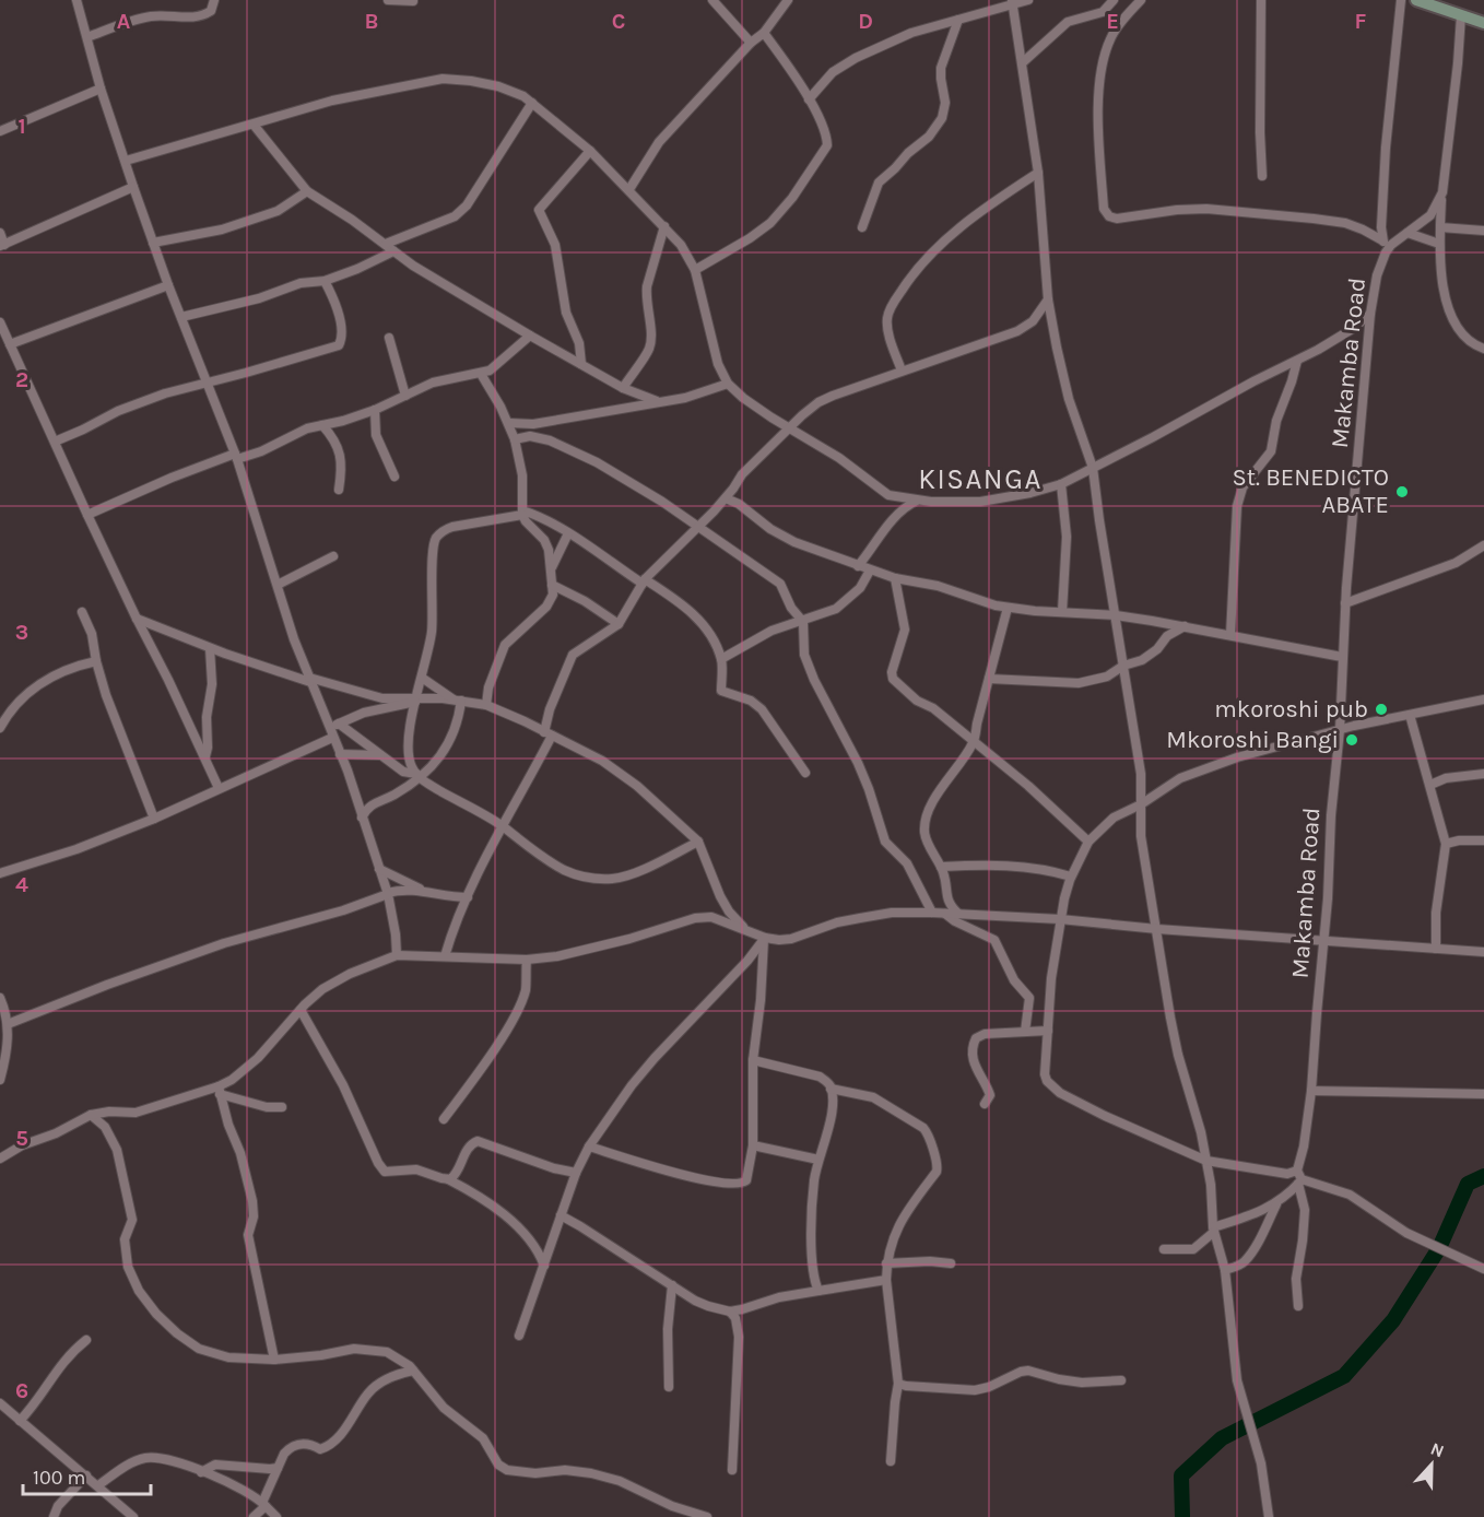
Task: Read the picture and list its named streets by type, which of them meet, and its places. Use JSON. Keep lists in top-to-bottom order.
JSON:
{
  "streets": {
    "street": ["Makamba Road"]
  },
  "districts": ["KISANGA"],
  "places": ["St. BENEDICTO ABATE", "mkoroshi pub", "Mkoroshi Bangi"],
  "scale_bar": "100 m",
  "north": "top",
  "grid": {
    "columns": [
      "A",
      "B",
      "C",
      "D",
      "E",
      "F"
    ],
    "rows": [
      "1",
      "2",
      "3",
      "4",
      "5",
      "6"
    ]
  }
}
